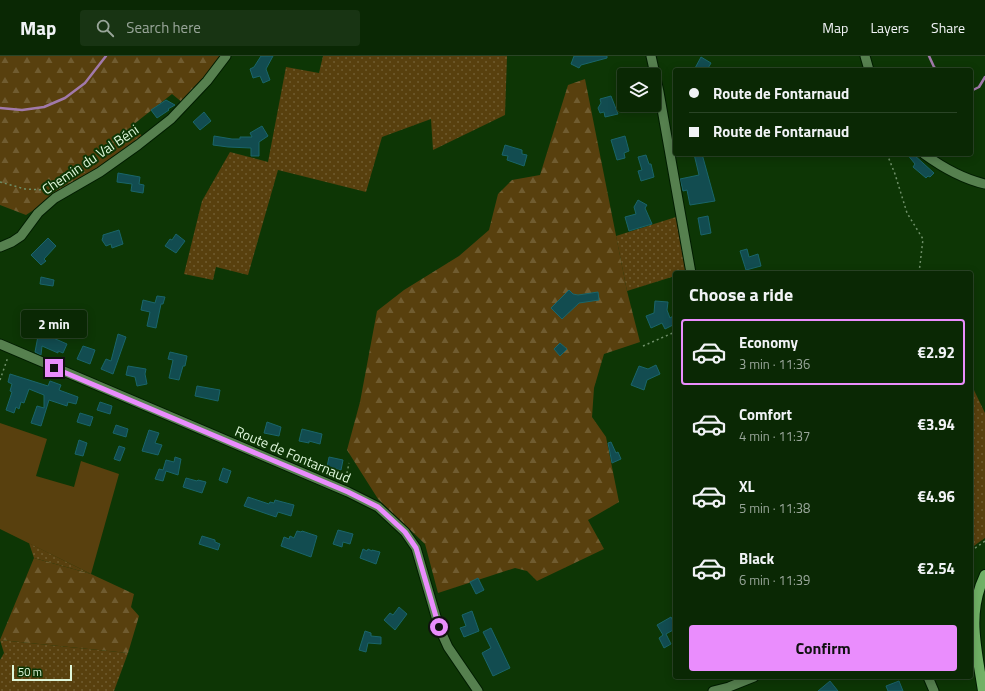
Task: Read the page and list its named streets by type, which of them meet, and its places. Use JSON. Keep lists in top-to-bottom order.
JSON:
{
  "streets": {
    "street": ["Chemin du Val Béni", "Route de Fontarnaud"]
  },
  "scale_bar": "50 m",
  "page": {
    "header": "Map",
    "search": "Search here",
    "nav": ["Map", "Layers", "Share"],
    "banner": ["Route de Fontarnaud", "Route de Fontarnaud"],
    "heading": "Choose a ride",
    "bubble": "2 min",
    "list": [
      {
        "name": "Economy",
        "note": "3 min · 11:36",
        "value": "€2.92"
      },
      {
        "name": "Comfort",
        "note": "4 min · 11:37",
        "value": "€3.94"
      },
      {
        "name": "XL",
        "note": "5 min · 11:38",
        "value": "€4.96"
      },
      {
        "name": "Black",
        "note": "6 min · 11:39",
        "value": "€2.54"
      }
    ],
    "buttons": "Confirm",
    "scale": "50 m"
  }
}
